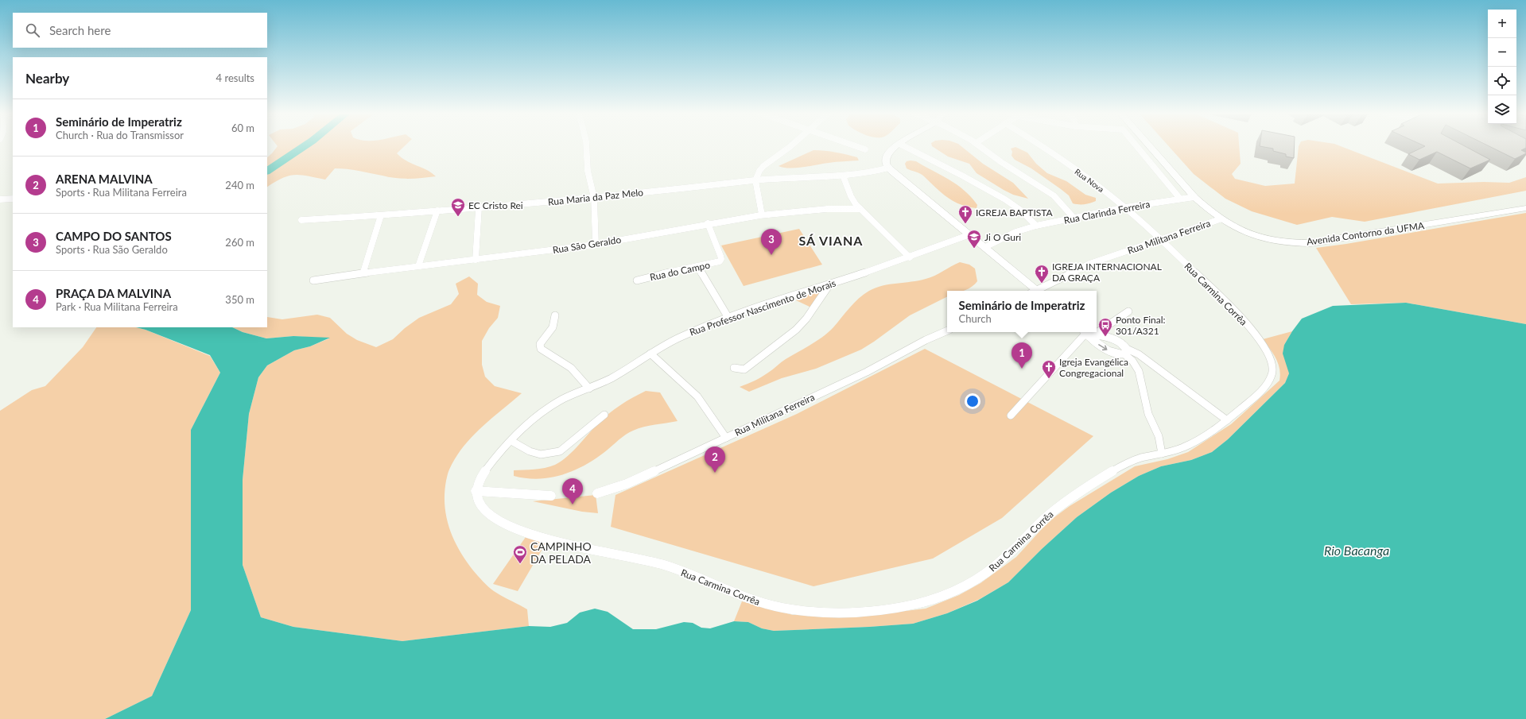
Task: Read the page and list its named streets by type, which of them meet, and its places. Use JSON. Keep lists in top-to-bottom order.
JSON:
{
  "streets": {
    "main road": ["Avenida Contorno da UFMA"],
    "street": [
      "Rua Nova",
      "Rua Maria da Paz Melo",
      "Rua Clarinda Ferreira",
      "Rua Militana Ferreira",
      "Rua São Geraldo",
      "Rua do Campo",
      "Rua Carmina Corrêa",
      "Rua Professor Nascimento de Morais"
    ]
  },
  "crossings": [
    ["Rua Nova", "Rua Clarinda Ferreira"],
    ["Rua Nova", "Rua Carmina Corrêa"],
    ["Rua Clarinda Ferreira", "Avenida Contorno da UFMA"],
    ["Rua Clarinda Ferreira", "Rua Carmina Corrêa"],
    ["Avenida Contorno da UFMA", "Rua Militana Ferreira"],
    ["Rua Militana Ferreira", "Rua Carmina Corrêa"],
    ["Rua São Geraldo", "Rua do Campo"]
  ],
  "districts": ["SÁ VIANA"],
  "water": ["Rio Bacanga"],
  "places": {
    "school or university": ["EC Cristo Rei", "Ji O Guri"],
    "church": ["IGREJA BAPTISTA", "IGREJA INTERNACIONAL DA GRAÇA", "Igreja Evangélica Congregacional"],
    "bus stop": ["Ponto Final: 301/A321"],
    "sports": ["CAMPINHO DA PELADA"]
  },
  "page": {
    "map_buttons": ["+", "−"],
    "search": "Search here",
    "heading": ["Nearby", "4 results"],
    "list": [
      {
        "mark": "1",
        "name": "Seminário de Imperatriz",
        "note": "Church · Rua do Transmissor",
        "value": "60 m"
      },
      {
        "mark": "2",
        "name": "ARENA MALVINA",
        "note": "Sports · Rua Militana Ferreira",
        "value": "240 m"
      },
      {
        "mark": "3",
        "name": "CAMPO DO SANTOS",
        "note": "Sports · Rua São Geraldo",
        "value": "260 m"
      },
      {
        "mark": "4",
        "name": "PRAÇA DA MALVINA",
        "note": "Park · Rua Militana Ferreira",
        "value": "350 m"
      }
    ],
    "pins": [
      "3",
      "1",
      "2",
      "4"
    ],
    "popup": ["Seminário de Imperatriz", "Church"]
  }
}
